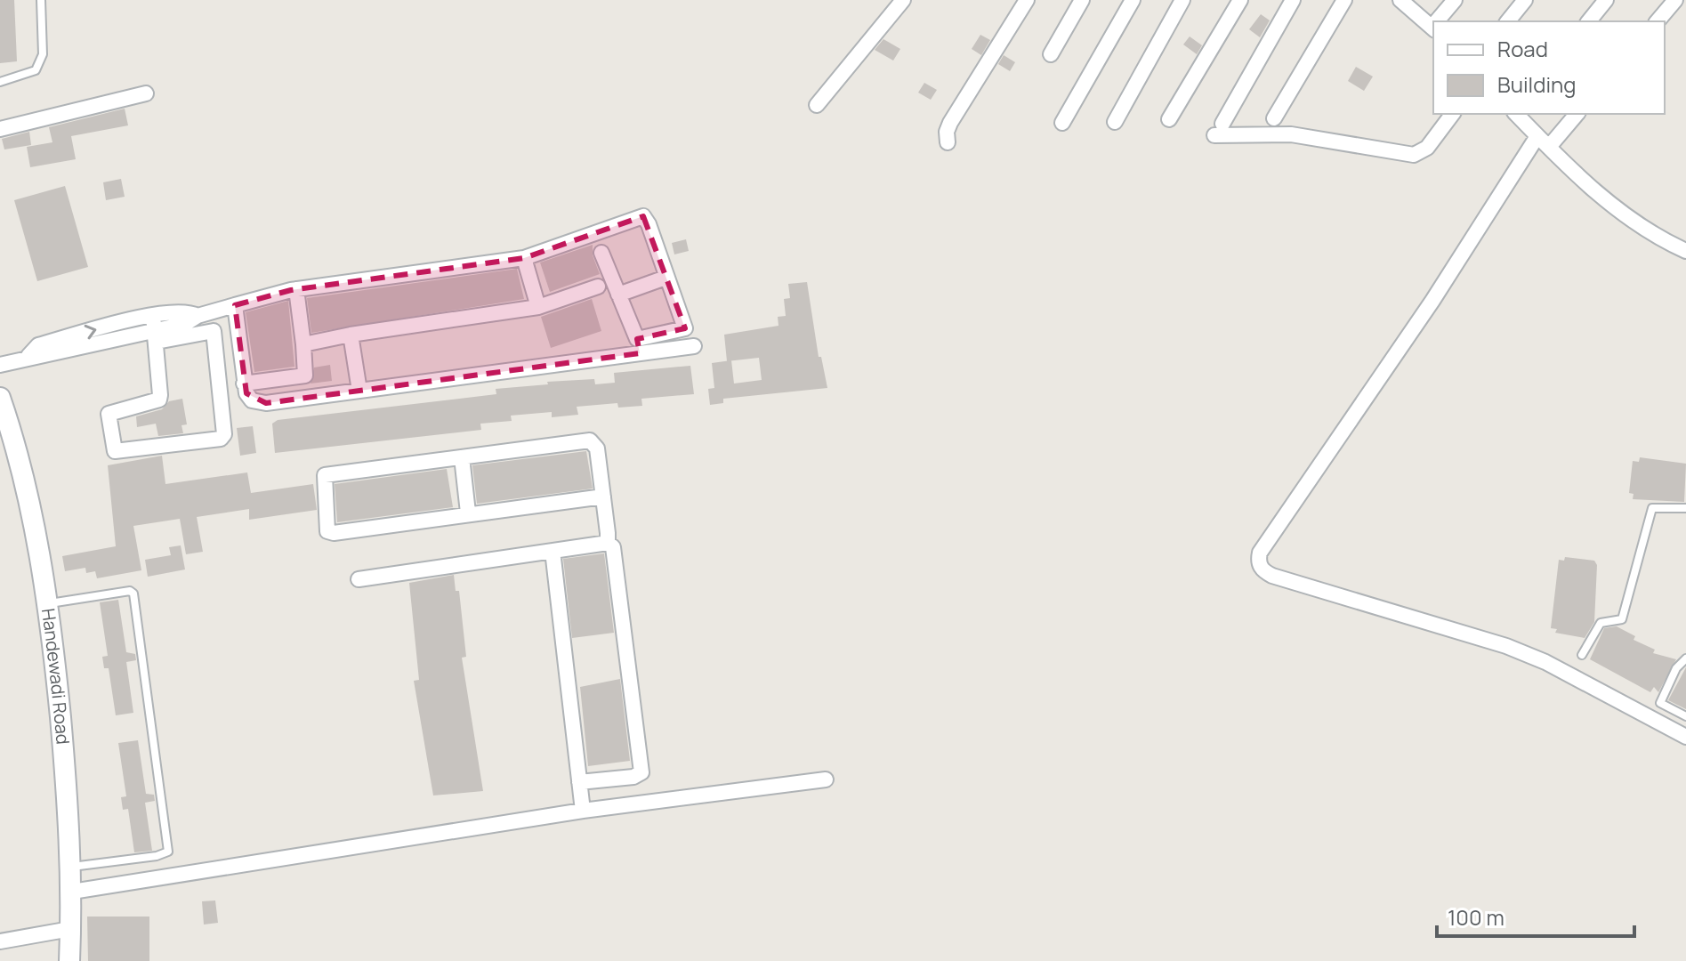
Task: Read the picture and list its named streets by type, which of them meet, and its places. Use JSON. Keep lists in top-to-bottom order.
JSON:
{
  "streets": {
    "main road": ["Handewadi Road"]
  },
  "legend": ["Road", "Building"],
  "scale_bar": "100 m"
}
